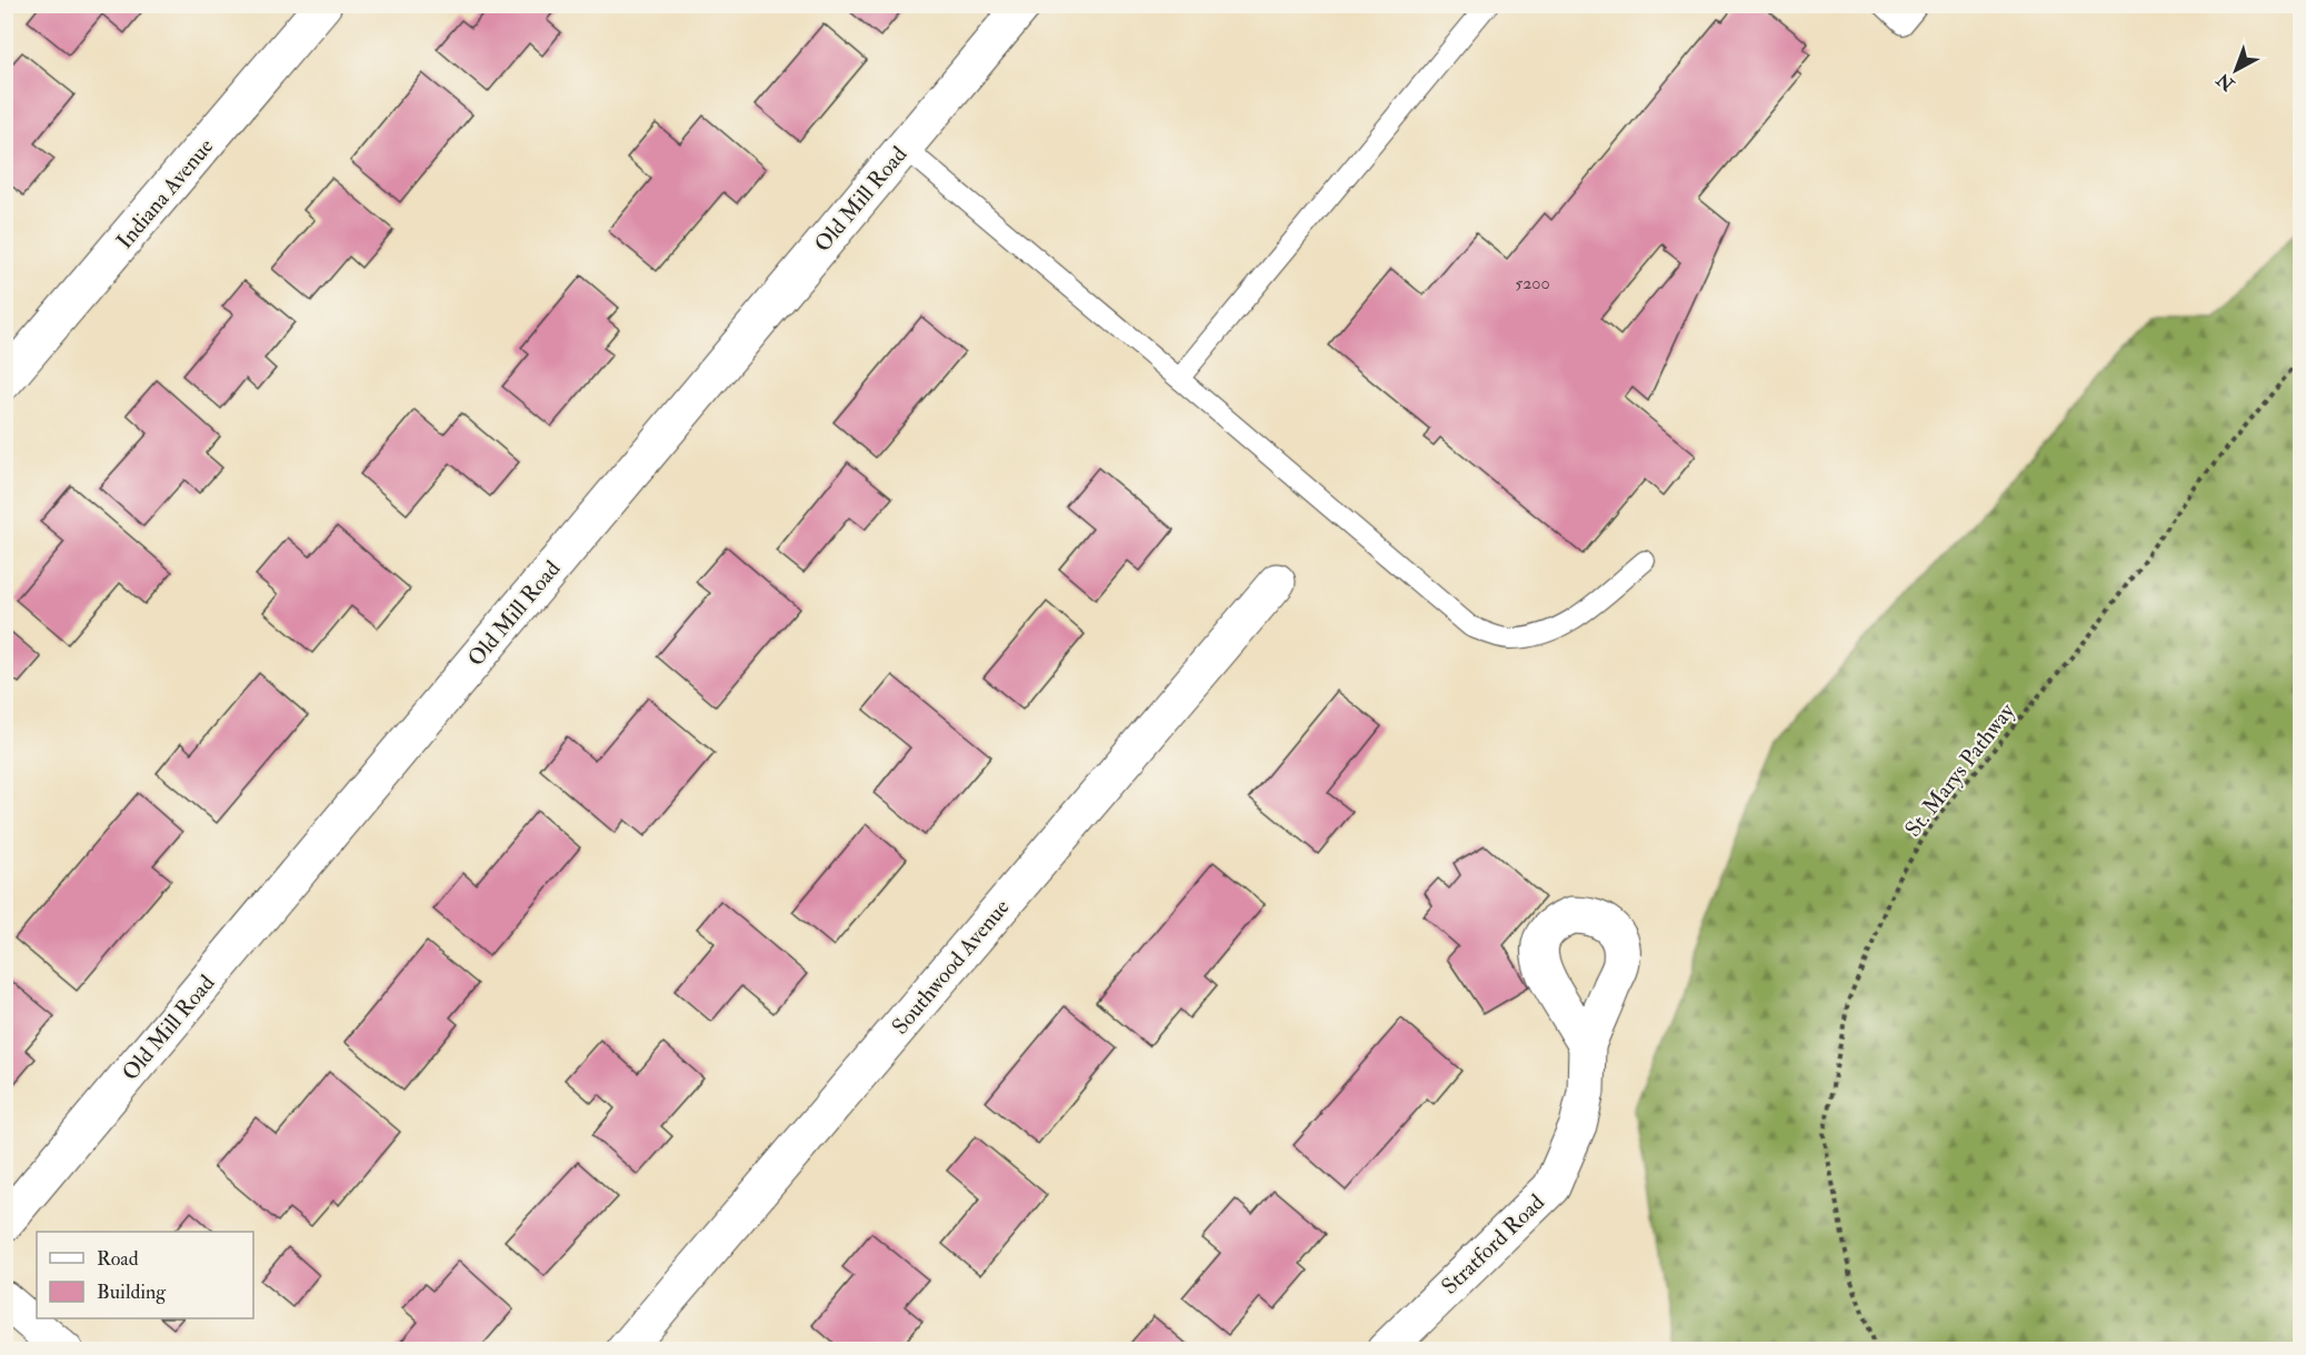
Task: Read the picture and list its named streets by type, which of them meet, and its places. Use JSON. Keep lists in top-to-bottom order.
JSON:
{
  "streets": {
    "street": [
      "Indiana Avenue",
      "Old Mill Road",
      "Southwood Avenue",
      "Stratford Road"
    ],
    "path": ["St. Marys Pathway"]
  },
  "house_numbers": ["5200"],
  "legend": ["Road", "Building"],
  "north": "bottom left"
}
